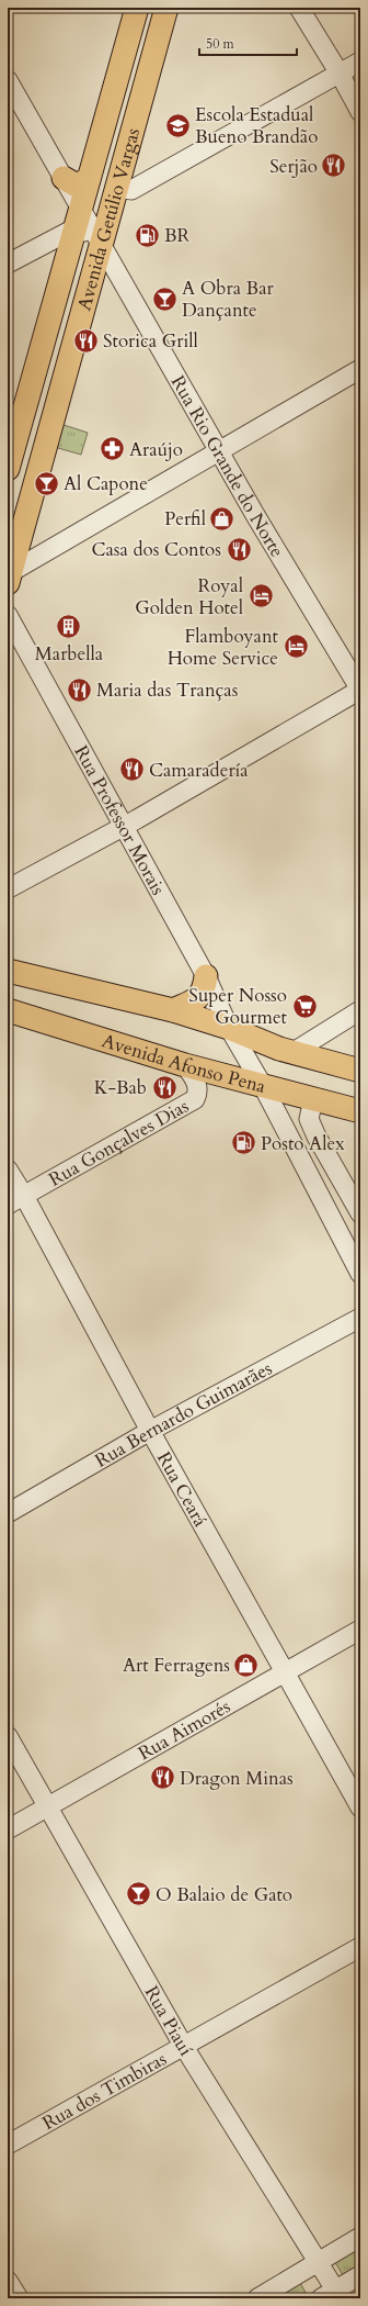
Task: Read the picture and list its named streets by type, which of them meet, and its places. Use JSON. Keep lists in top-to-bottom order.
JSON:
{
  "streets": {
    "main road": ["Avenida Getúlio Vargas", "Avenida Afonso Pena"],
    "street": [
      "Rua Rio Grande do Norte",
      "Rua Professor Morais",
      "Rua Gonçalves Dias",
      "Rua Bernardo Guimarães",
      "Rua Ceará",
      "Rua Aimorés",
      "Rua Piauí",
      "Rua dos Timbiras"
    ]
  },
  "crossings": [
    ["Avenida Getúlio Vargas", "Rua Rio Grande do Norte"],
    ["Rua Professor Morais", "Avenida Afonso Pena"],
    ["Avenida Afonso Pena", "Rua Gonçalves Dias"],
    ["Rua Gonçalves Dias", "Rua Ceará"],
    ["Rua Bernardo Guimarães", "Rua Ceará"],
    ["Rua Ceará", "Rua Aimorés"],
    ["Rua Aimorés", "Rua Piauí"],
    ["Rua Piauí", "Rua dos Timbiras"]
  ],
  "places": {
    "school or university": ["Escola Estadual Bueno Brandão"],
    "restaurant": [
      "Serjão",
      "Storica Grill",
      "Casa dos Contos",
      "Maria das Tranças",
      "Camaradería",
      "K-Bab",
      "Dragon Minas"
    ],
    "fuel station": ["BR", "Posto Alex"],
    "bar": ["A Obra Bar Dançante", "Al Capone", "O Balaio de Gato"],
    "pharmacy": ["Araújo"],
    "shop": ["Perfil", "Art Ferragens"],
    "hotel": ["Royal Golden Hotel", "Flamboyant Home Service"],
    "building": ["Marbella"],
    "supermarket": ["Super Nosso Gourmet"]
  },
  "scale_bar": "50 m"
}
